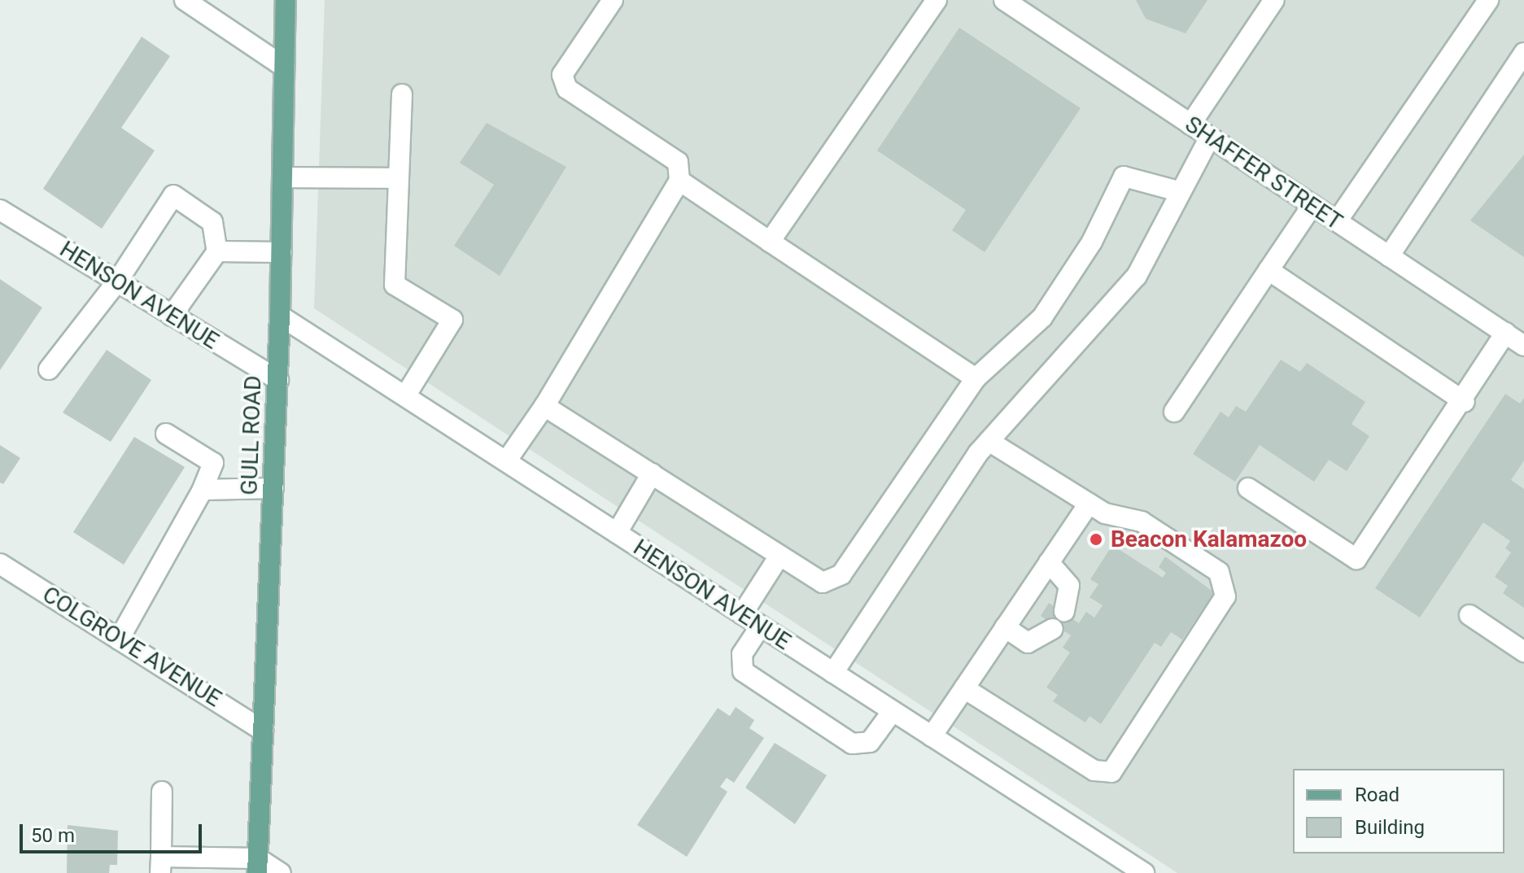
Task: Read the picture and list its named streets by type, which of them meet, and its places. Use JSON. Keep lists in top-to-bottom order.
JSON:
{
  "streets": {
    "main road": ["GULL ROAD"],
    "street": ["SHAFFER STREET", "HENSON AVENUE", "COLGROVE AVENUE"]
  },
  "crossings": [
    ["HENSON AVENUE", "GULL ROAD"],
    ["GULL ROAD", "COLGROVE AVENUE"]
  ],
  "places": ["Beacon Kalamazoo"],
  "legend": ["Road", "Building"],
  "scale_bar": "50 m"
}
